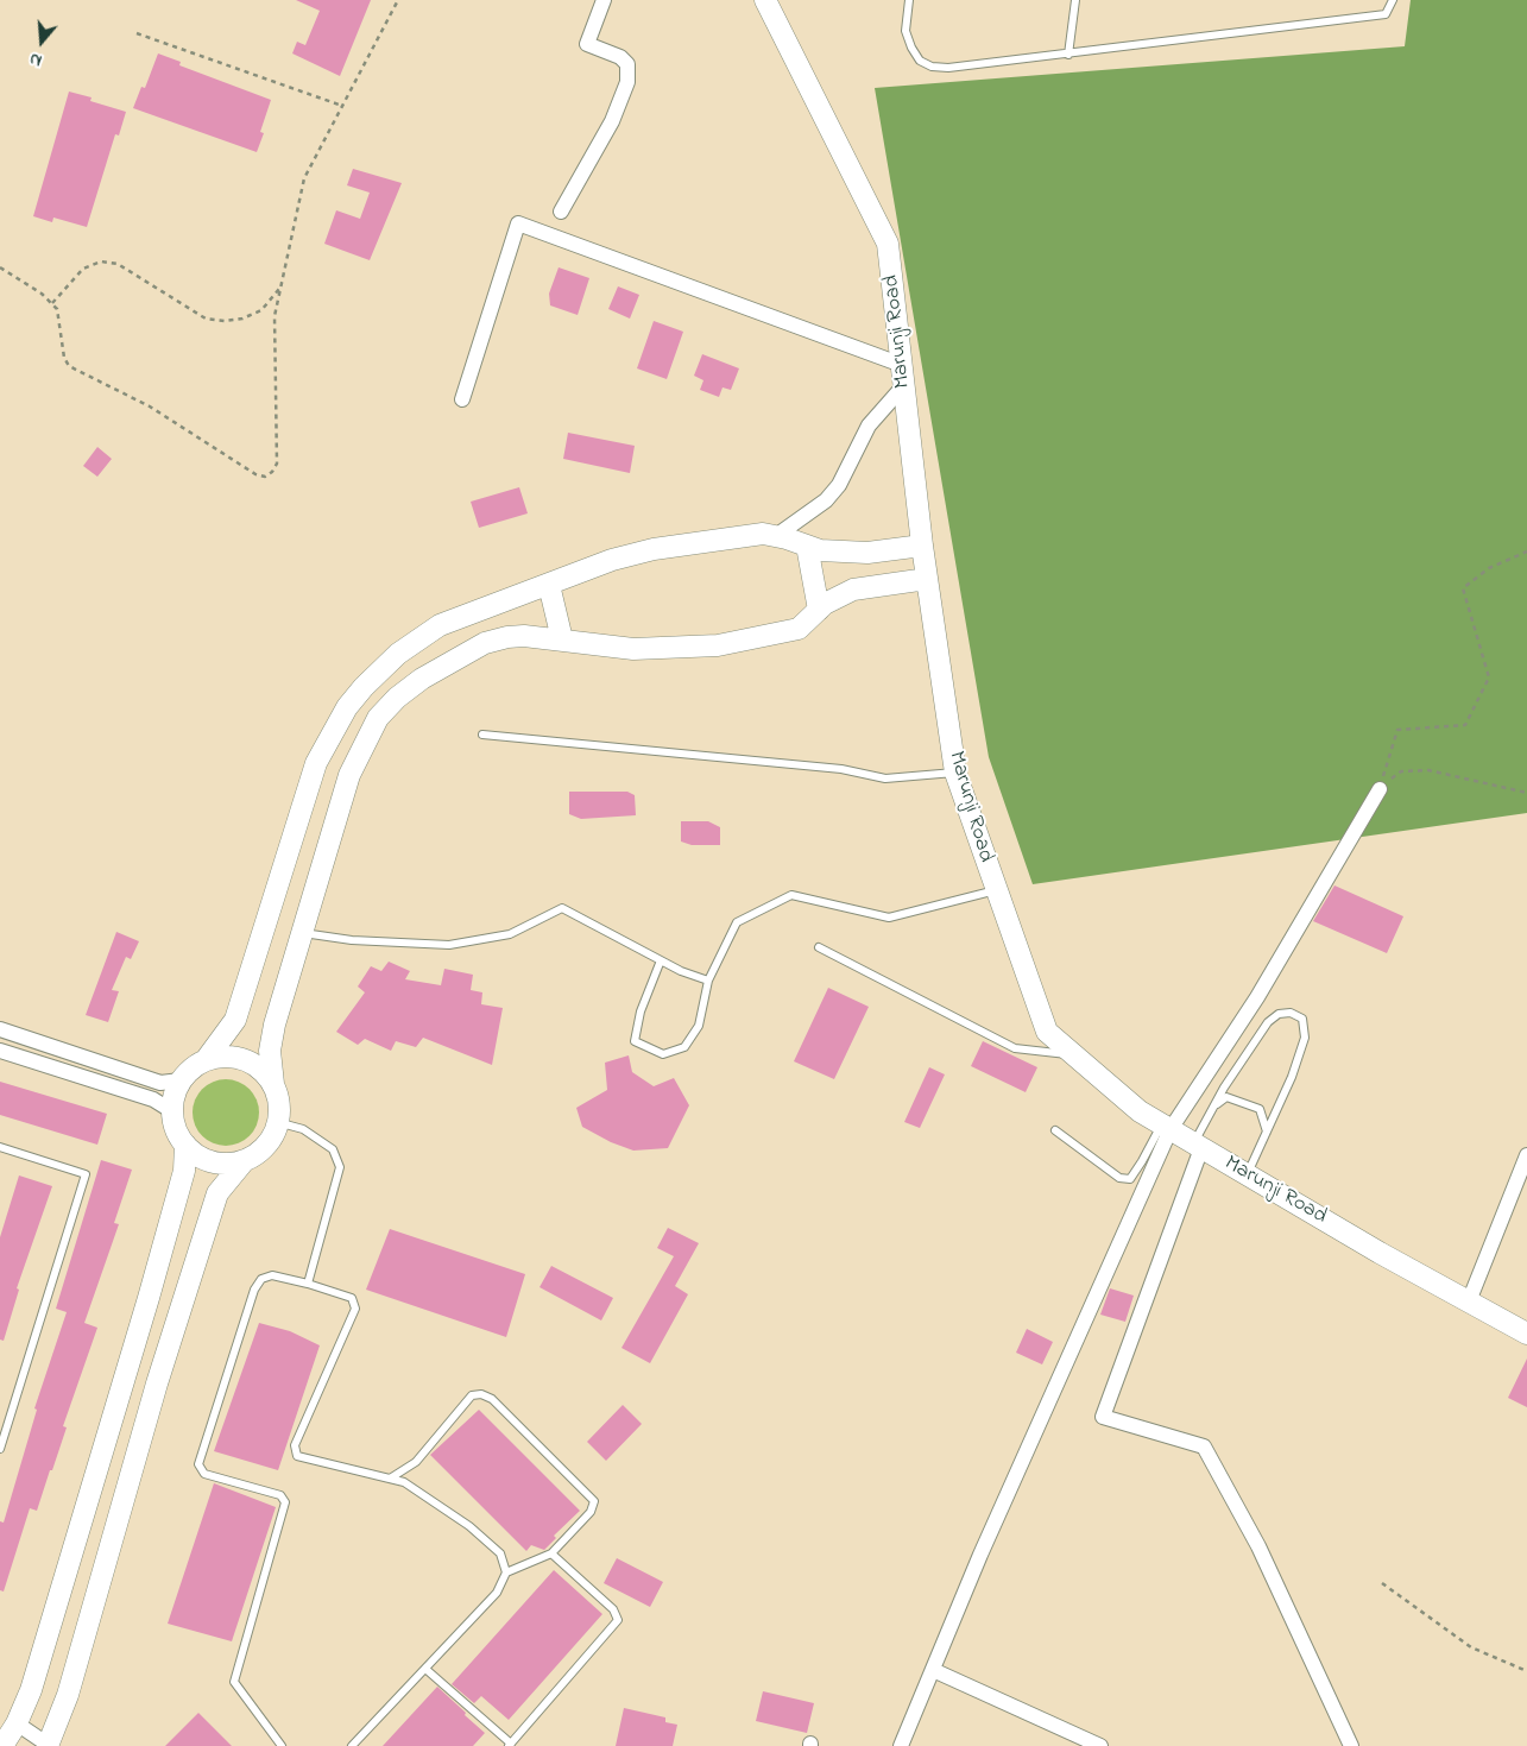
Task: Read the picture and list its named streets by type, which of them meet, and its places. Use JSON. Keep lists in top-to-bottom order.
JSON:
{
  "streets": {
    "street": ["Marunji Road"]
  },
  "north": "bottom"
}
